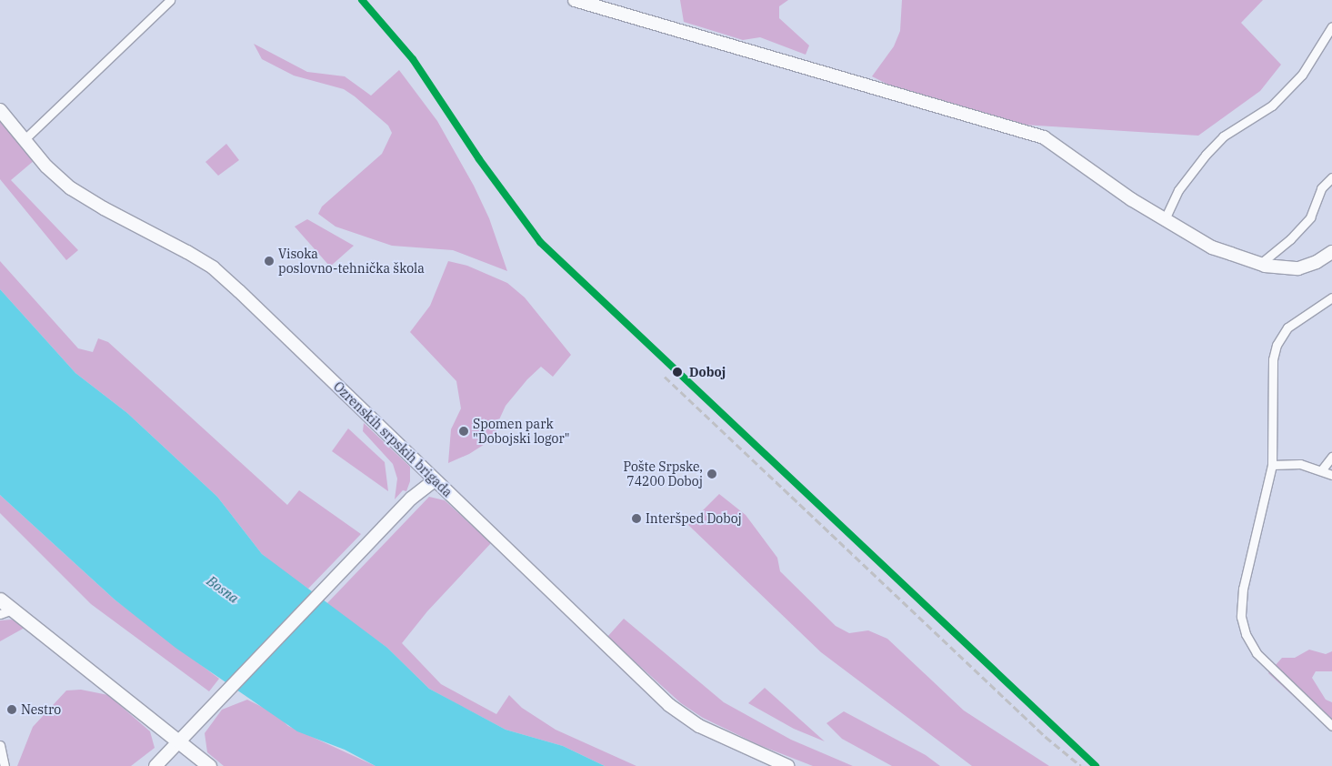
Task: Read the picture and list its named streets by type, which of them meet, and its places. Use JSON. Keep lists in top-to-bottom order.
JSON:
{
  "streets": {
    "street": ["Ozrenskih srpskih brigada"]
  },
  "water": ["Bosna"],
  "places": [
    "Visoka poslovno-tehnička škola",
    "Doboj",
    "Spomen park \"Dobojski logor\"",
    "Pošte Srpske, 74200 Doboj",
    "Interšped Doboj",
    "Nestro"
  ]
}
